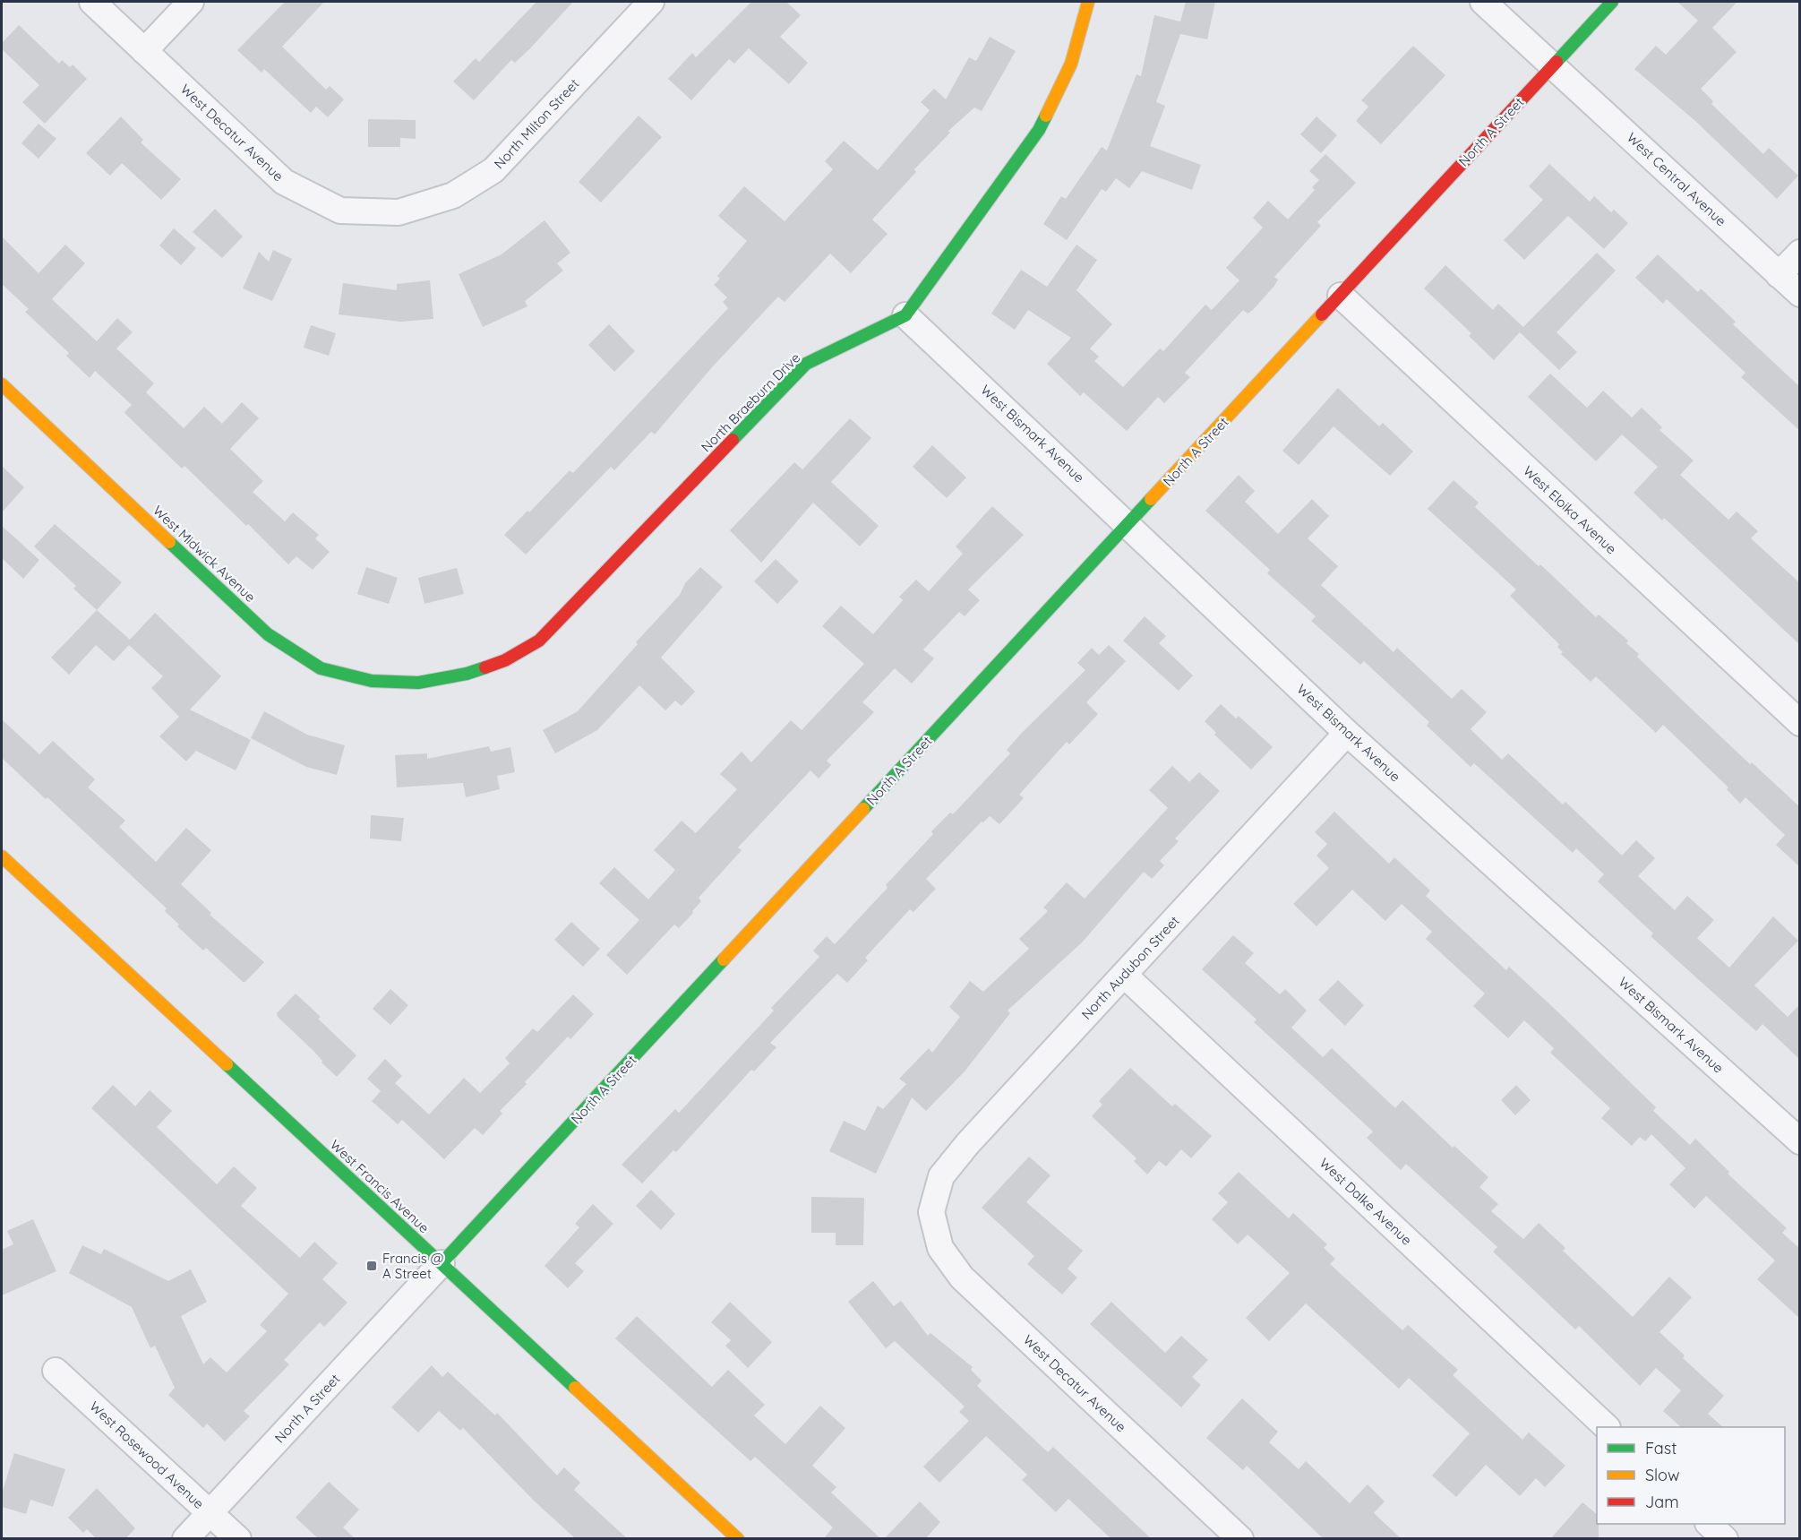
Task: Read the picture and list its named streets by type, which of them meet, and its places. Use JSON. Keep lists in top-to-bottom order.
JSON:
{
  "streets": {
    "street": [
      "North Milton Street",
      "North A Street",
      "West Decatur Avenue",
      "West Central Avenue",
      "North Braeburn Drive",
      "West Bismark Avenue",
      "West Eloika Avenue",
      "West Midwick Avenue",
      "North Audubon Street",
      "West Francis Avenue",
      "West Dalke Avenue",
      "West Rosewood Avenue"
    ]
  },
  "crossings": [
    ["North Milton Street", "West Decatur Avenue"],
    ["North A Street", "West Central Avenue"],
    ["North A Street", "West Bismark Avenue"],
    ["North A Street", "West Eloika Avenue"],
    ["North A Street", "West Francis Avenue"],
    ["North A Street", "West Rosewood Avenue"],
    ["West Decatur Avenue", "North Audubon Street"],
    ["North Braeburn Drive", "West Bismark Avenue"],
    ["North Braeburn Drive", "West Midwick Avenue"],
    ["West Bismark Avenue", "North Audubon Street"],
    ["North Audubon Street", "West Dalke Avenue"]
  ],
  "places": {
    "transit": ["Francis @ A Street"]
  },
  "legend": ["Fast", "Slow", "Jam"]
}
